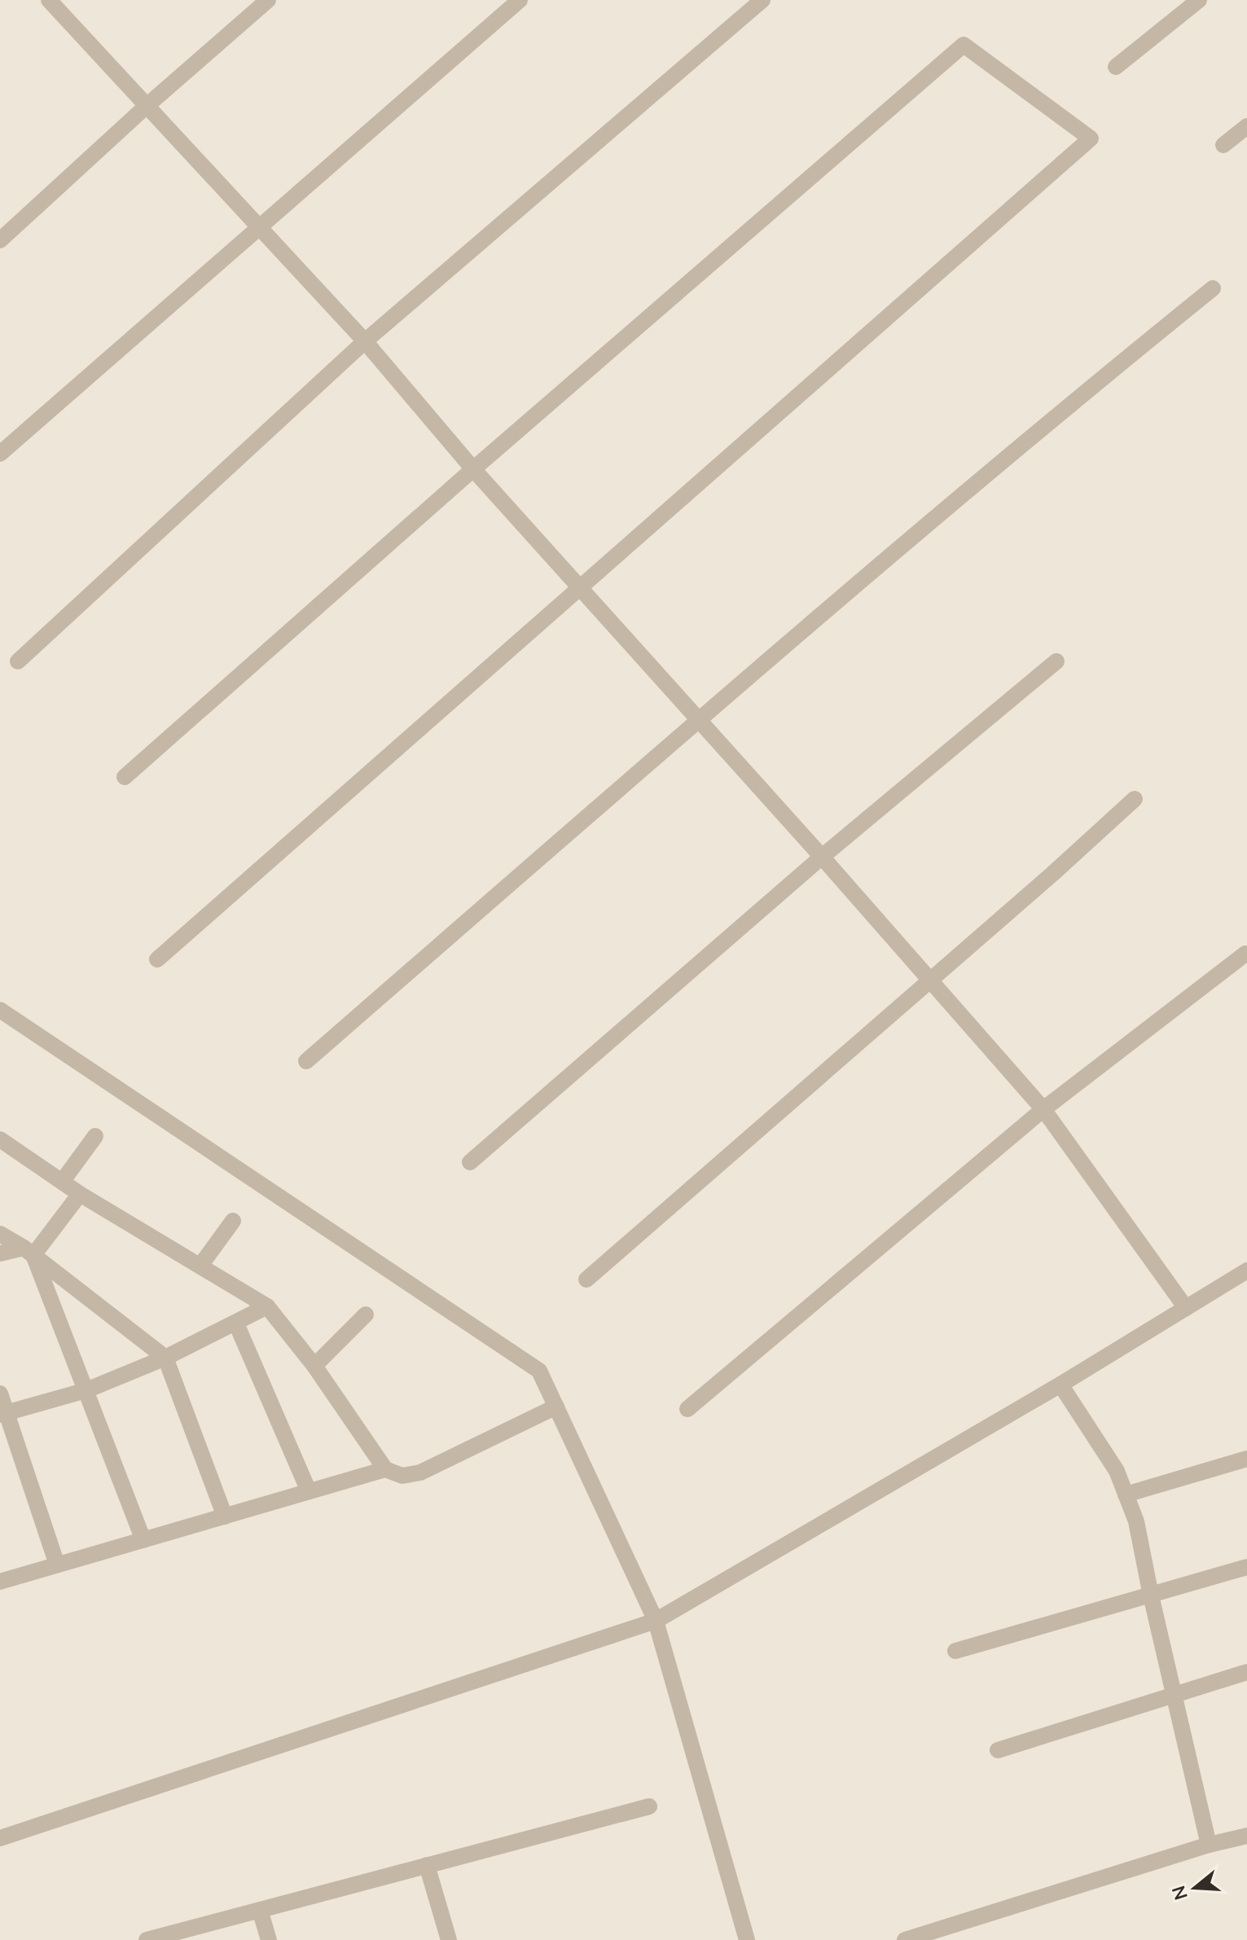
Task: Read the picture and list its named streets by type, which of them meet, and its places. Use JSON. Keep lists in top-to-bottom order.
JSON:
{
  "north": "left"
}
